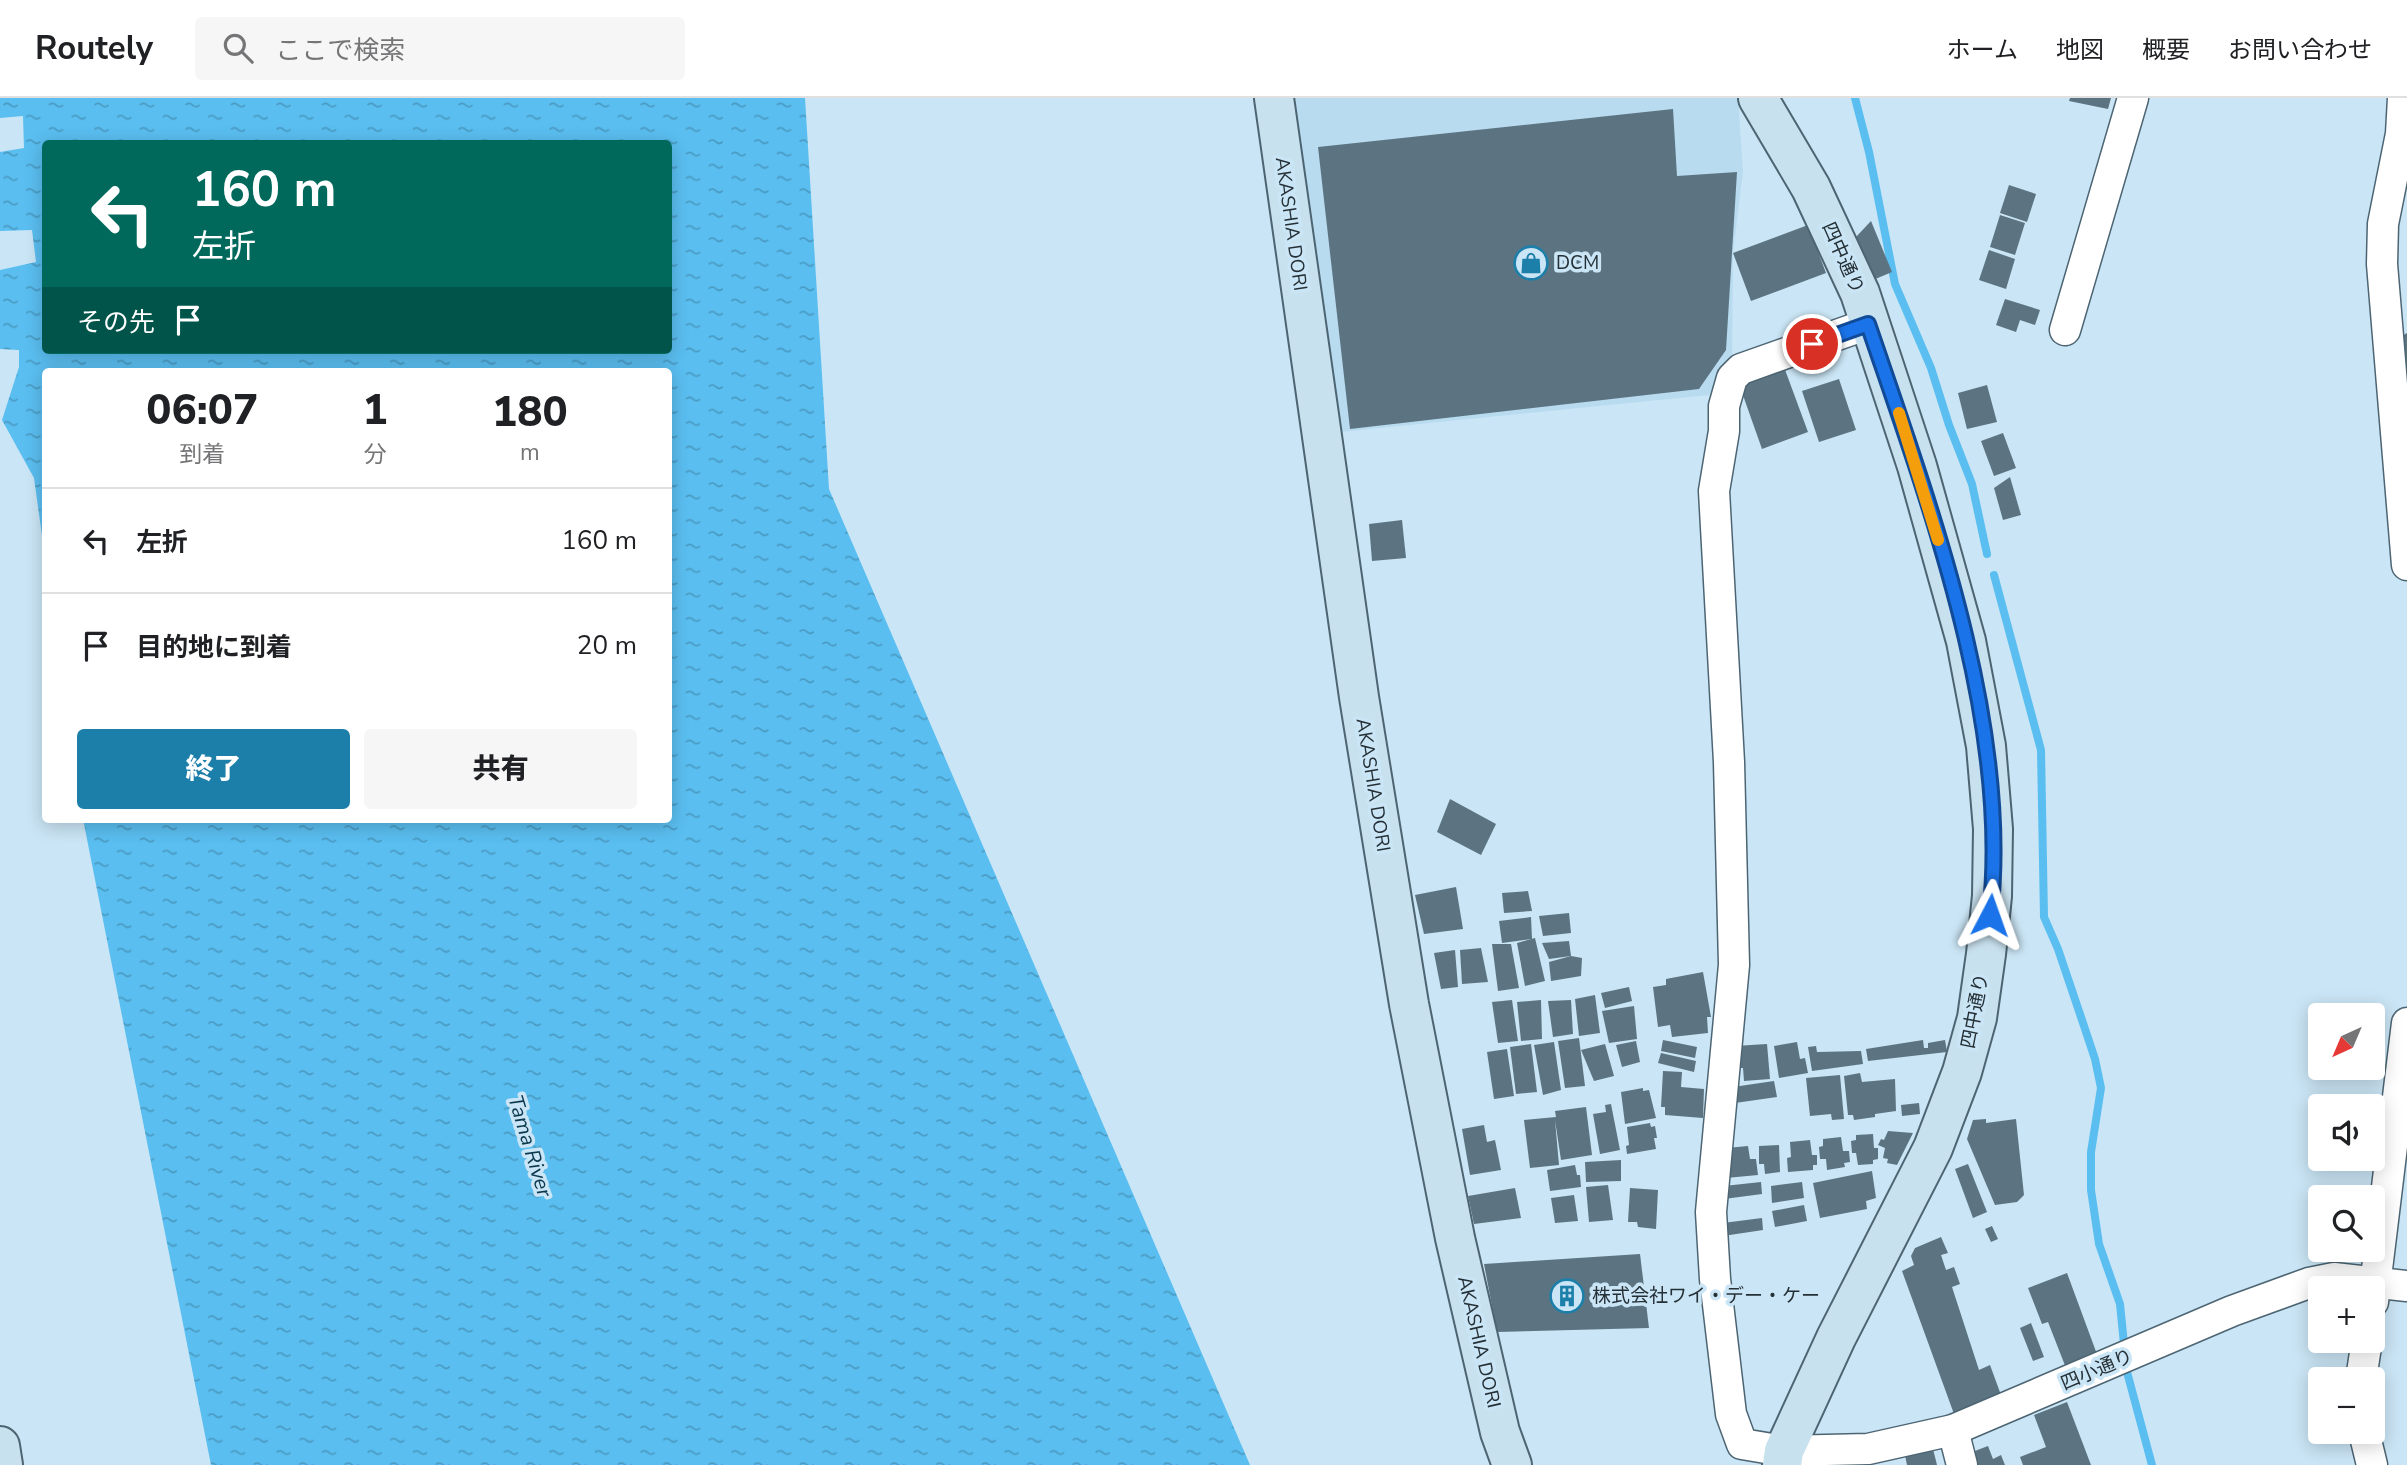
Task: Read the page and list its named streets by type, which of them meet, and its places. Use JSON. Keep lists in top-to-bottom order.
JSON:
{
  "streets": {
    "street": ["AKASHIA DORI", "四中通り", "四小通り"]
  },
  "crossings": [
    ["四中通り", "四小通り"]
  ],
  "water": ["Tama River"],
  "places": {
    "shop": ["DCM"],
    "building": ["株式会社ワイ・デー・ケー"]
  },
  "north": "bottom left",
  "page": {
    "header": "Routely",
    "search": "ここで検索",
    "nav": [
      "ホーム",
      "地図",
      "概要",
      "お問い合わせ"
    ],
    "turn": ["160 m", "左折"],
    "then": "その先",
    "eta": [
      "06:07",
      "到着",
      "1",
      "分",
      "180",
      "m"
    ],
    "list": [
      {
        "name": "左折",
        "value": "160 m"
      },
      {
        "name": "目的地に到着",
        "value": "20 m"
      }
    ],
    "buttons": ["終了", "共有"],
    "map_buttons": ["+", "−"]
  }
}
